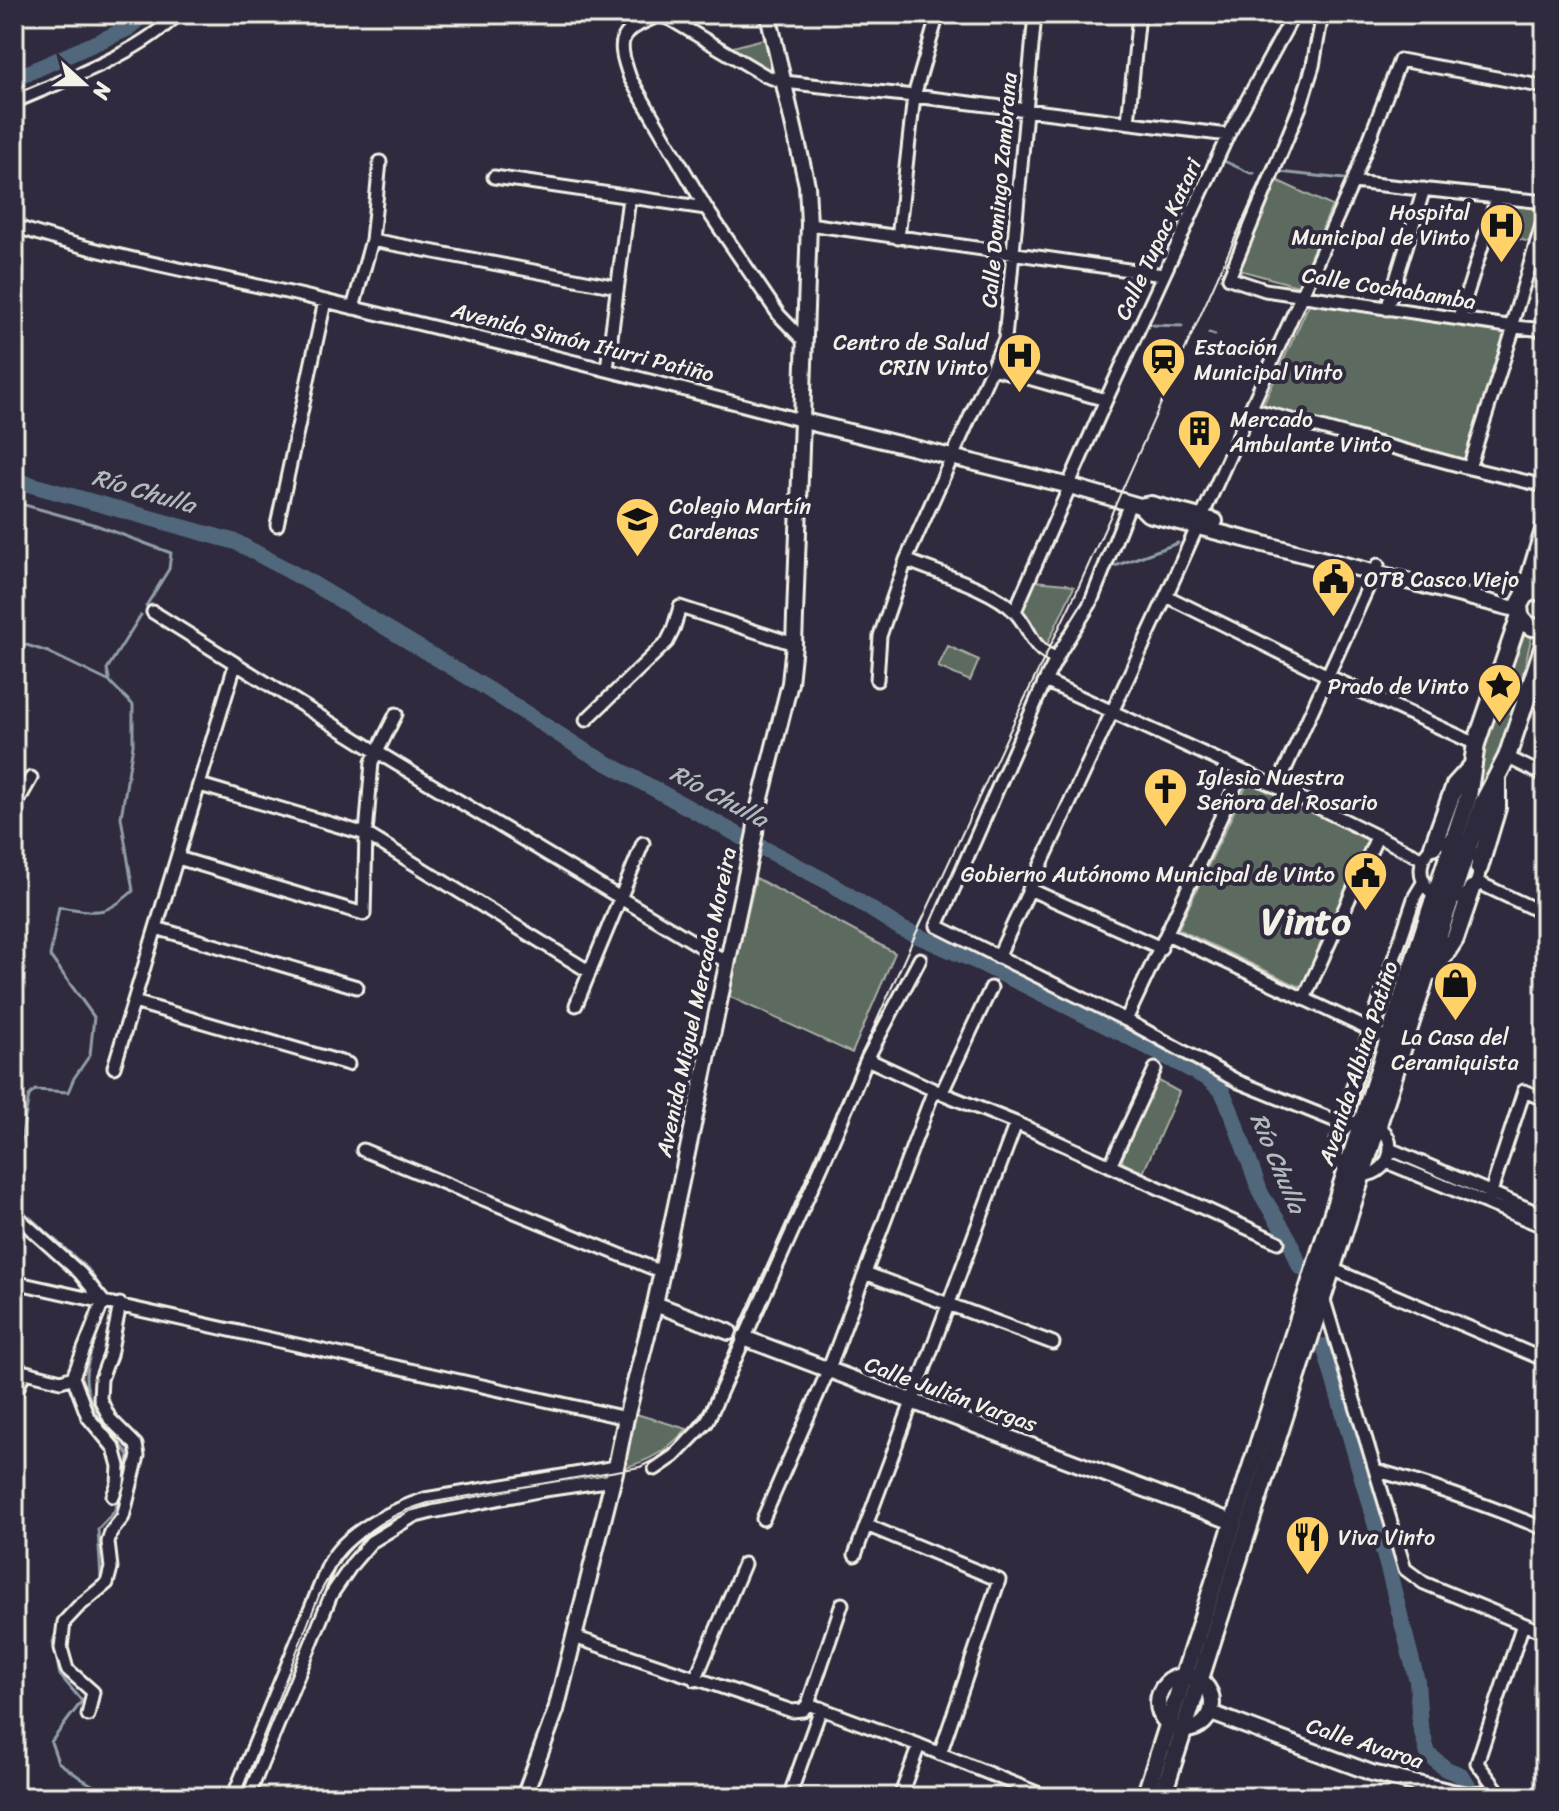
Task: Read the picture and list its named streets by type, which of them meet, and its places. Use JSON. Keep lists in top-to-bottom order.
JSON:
{
  "streets": {
    "highway": ["Avenida Albina Patiño"],
    "main road": [
      "Avenida Simón Iturri Patiño",
      "Avenida Miguel Mercado Moreira",
      "Calle Julián Vargas",
      "Calle Avaroa"
    ],
    "street": ["Calle Domingo Zambrana", "Calle Tupac Katari", "Calle Cochabamba"]
  },
  "crossings": [
    ["Calle Domingo Zambrana", "Avenida Simón Iturri Patiño"],
    ["Calle Tupac Katari", "Avenida Simón Iturri Patiño"],
    ["Avenida Simón Iturri Patiño", "Avenida Miguel Mercado Moreira"],
    ["Avenida Simón Iturri Patiño", "Avenida Albina Patiño"],
    ["Avenida Miguel Mercado Moreira", "Calle Julián Vargas"],
    ["Avenida Albina Patiño", "Calle Julián Vargas"]
  ],
  "districts": ["Vinto"],
  "water": ["Río Chulla"],
  "places": {
    "hospital": ["Hospital Municipal de Vinto", "Centro de Salud CRIN Vinto"],
    "station": ["Estación Municipal Vinto"],
    "building": ["Mercado Ambulante Vinto"],
    "school or university": ["Colegio Martín Cardenas"],
    "public building": ["OTB Casco Viejo", "Gobierno Autónomo Municipal de Vinto"],
    "place": ["Prado de Vinto"],
    "church": ["Iglesia Nuestra Señora del Rosario"],
    "shop": ["La Casa del Ceramiquista"],
    "restaurant": ["Viva Vinto"]
  },
  "north": "right"
}
